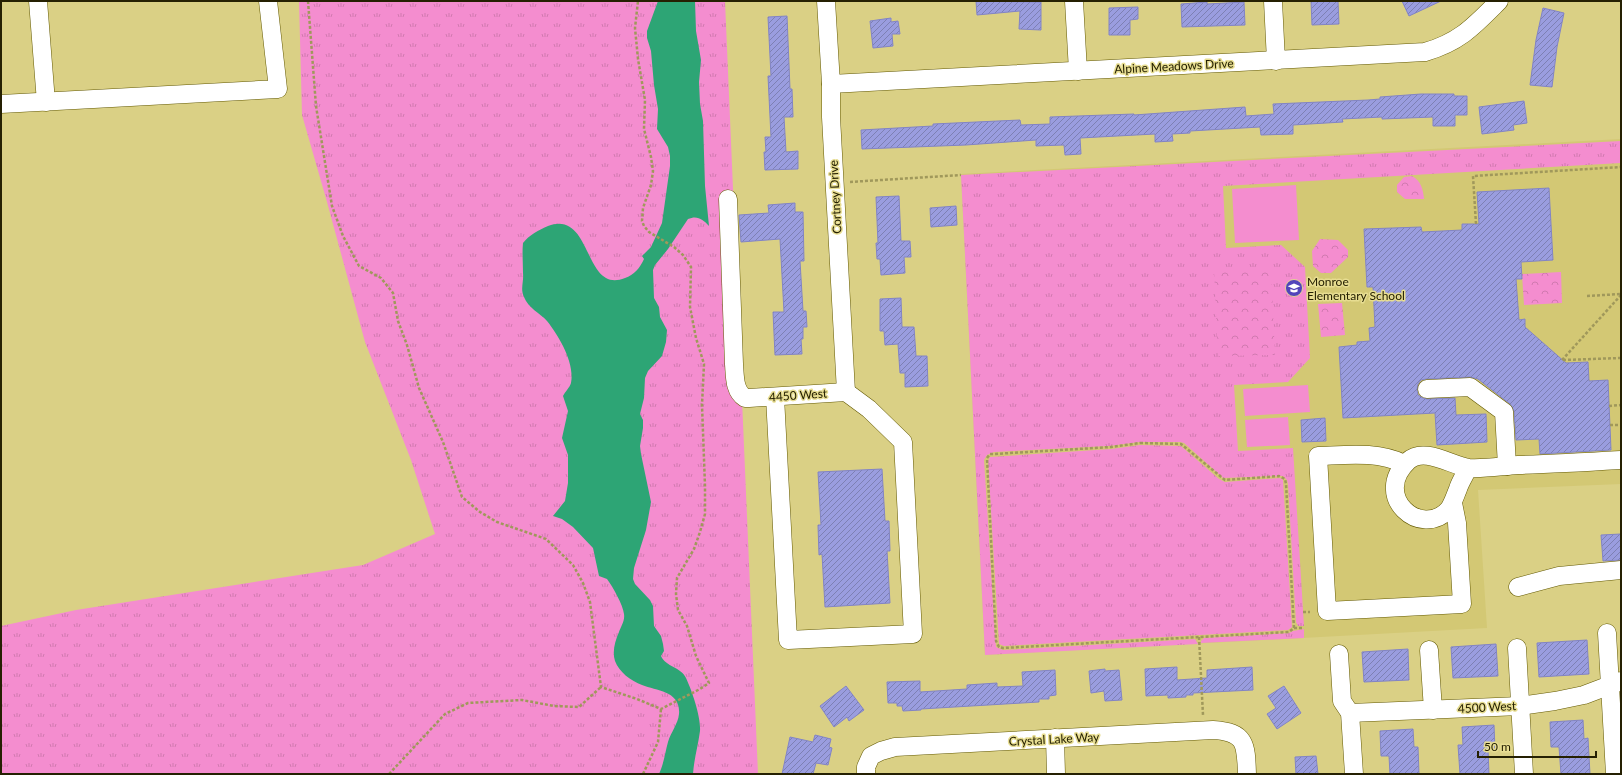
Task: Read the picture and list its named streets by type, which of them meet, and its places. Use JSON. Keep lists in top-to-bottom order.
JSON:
{
  "streets": {
    "street": [
      "Alpine Meadows Drive",
      "Cortney Drive",
      "4450 West",
      "4500 West",
      "Crystal Lake Way"
    ]
  },
  "crossings": [
    ["Alpine Meadows Drive", "Cortney Drive"],
    ["Cortney Drive", "4450 West"]
  ],
  "places": {
    "school or university": ["Monroe Elementary School"]
  },
  "scale_bar": "50 m"
}
